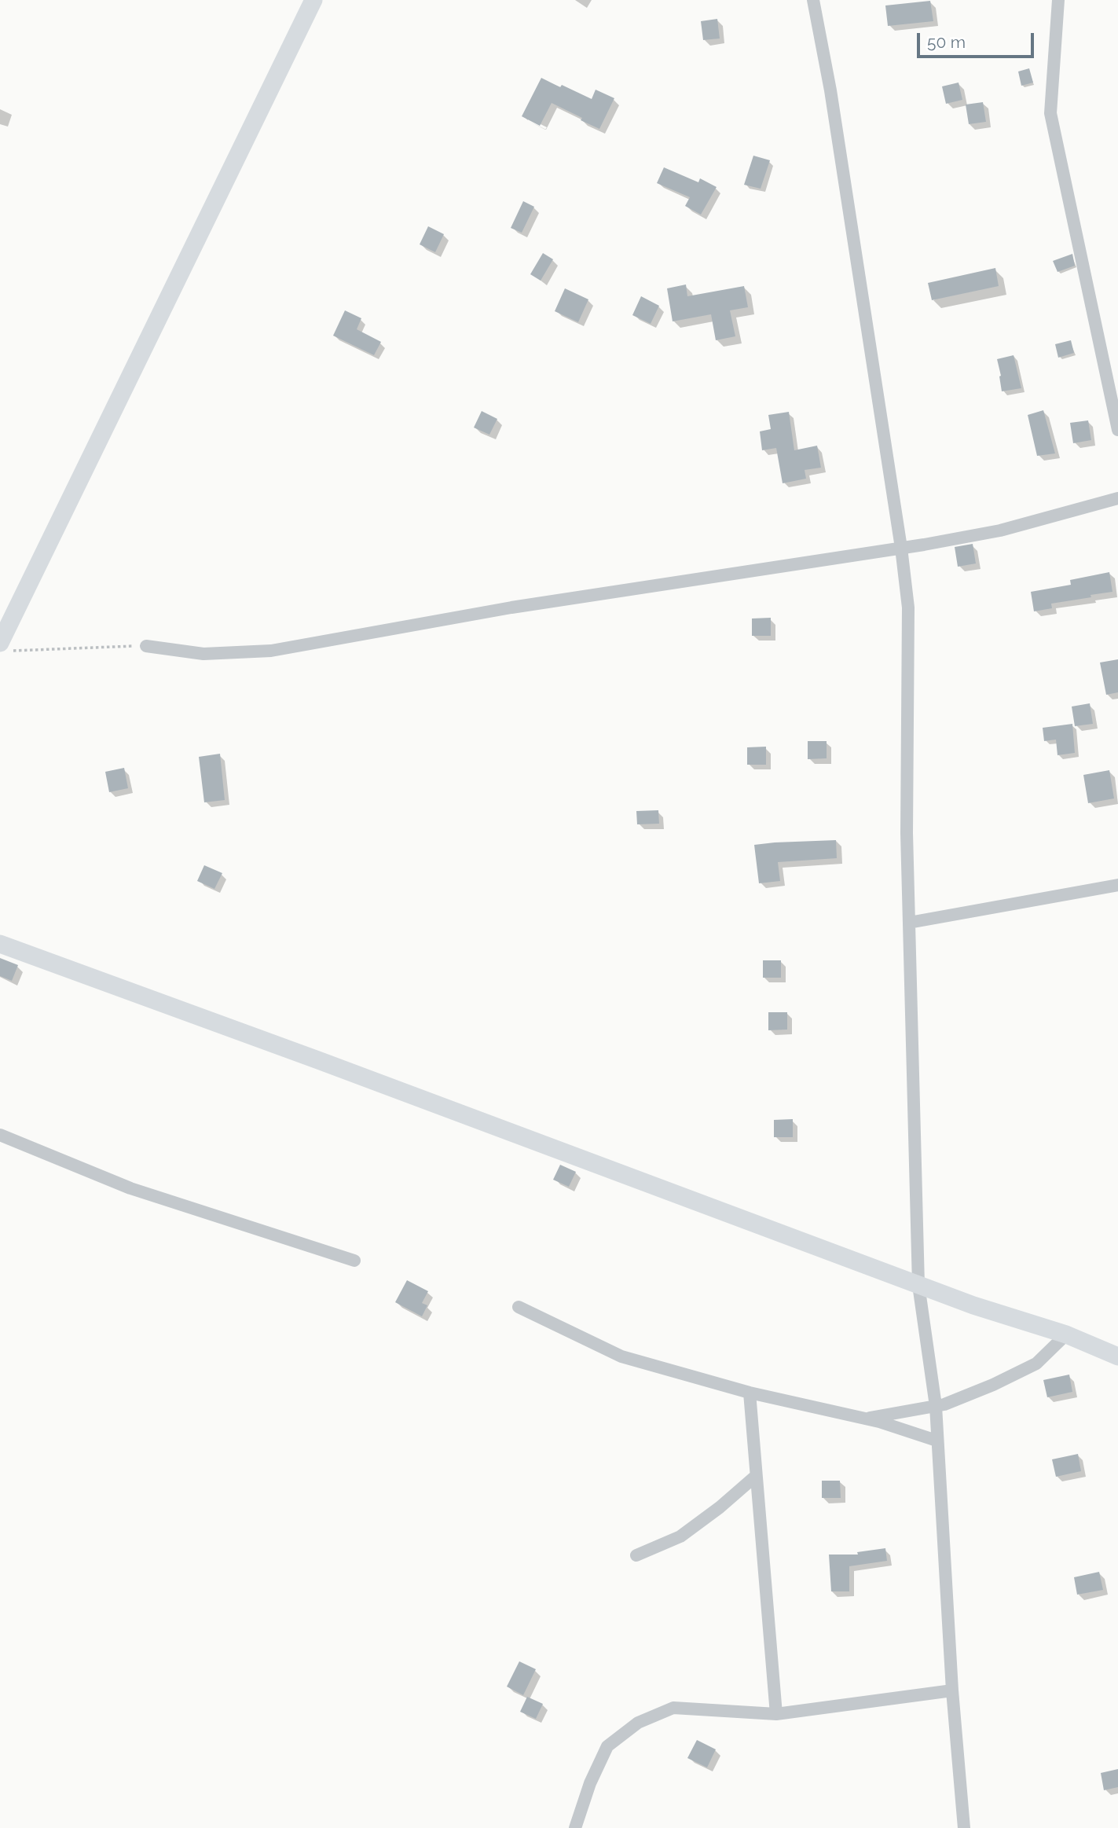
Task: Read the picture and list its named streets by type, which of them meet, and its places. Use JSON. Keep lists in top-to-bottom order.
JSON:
{
  "scale_bar": "50 m"
}
